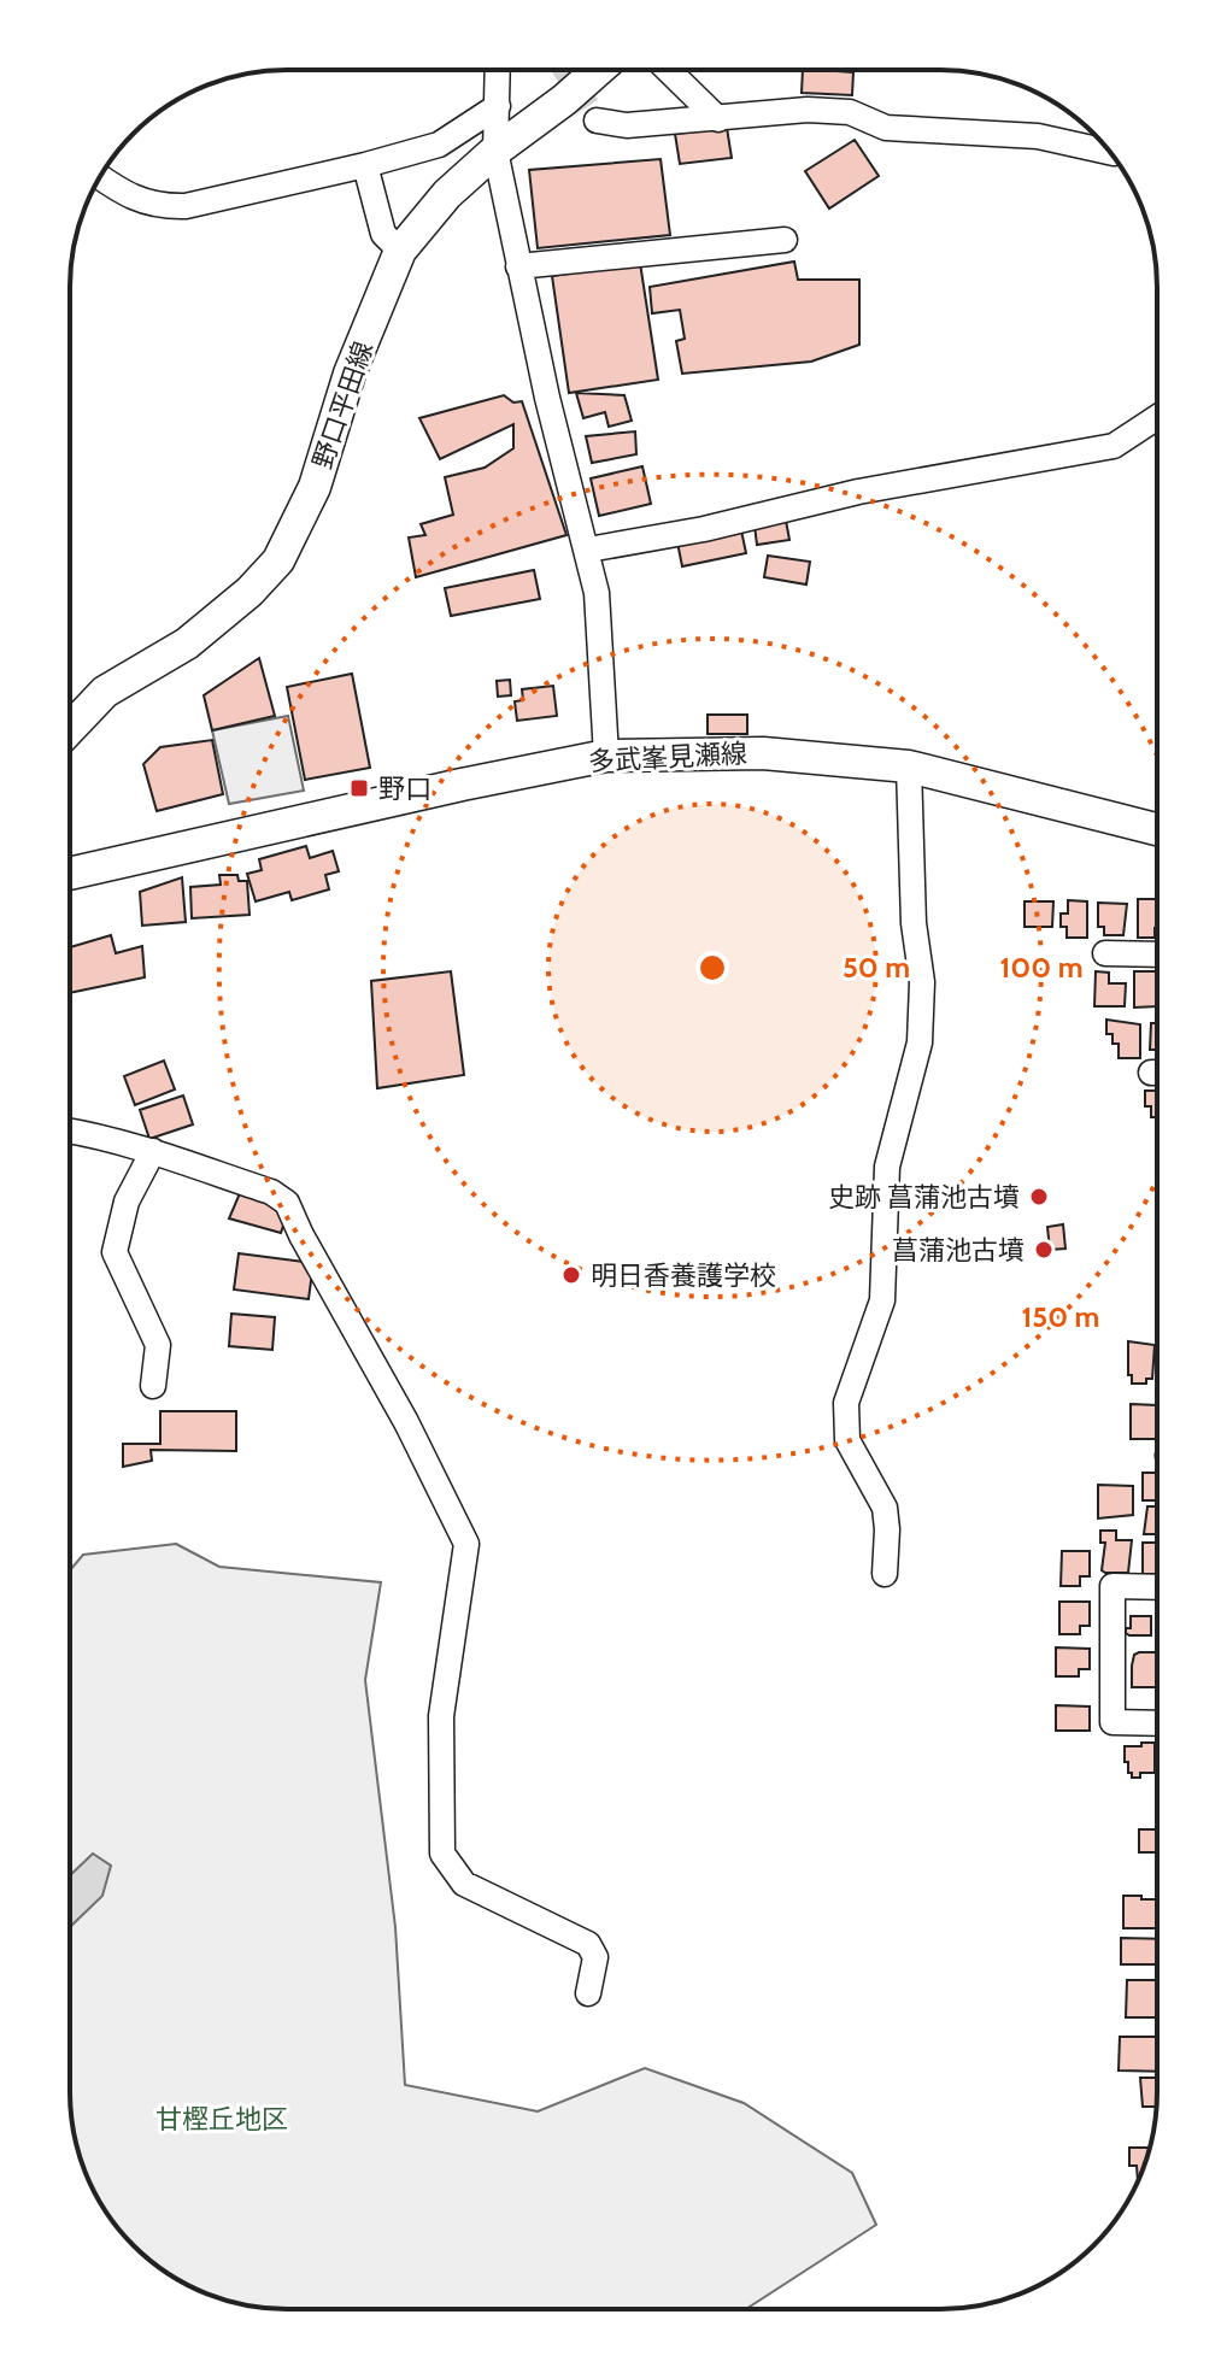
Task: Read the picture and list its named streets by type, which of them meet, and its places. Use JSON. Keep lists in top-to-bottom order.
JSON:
{
  "streets": {
    "main road": ["野口平田線", "多武峯見瀬線"]
  },
  "parks": ["甘樫丘地区"],
  "places": {
    "transit": ["野口"],
    "other": ["史跡 菖蒲池古墳", "菖蒲池古墳", "明日香養護学校"]
  },
  "rings": ["50 m", "100 m", "150 m"]
}
